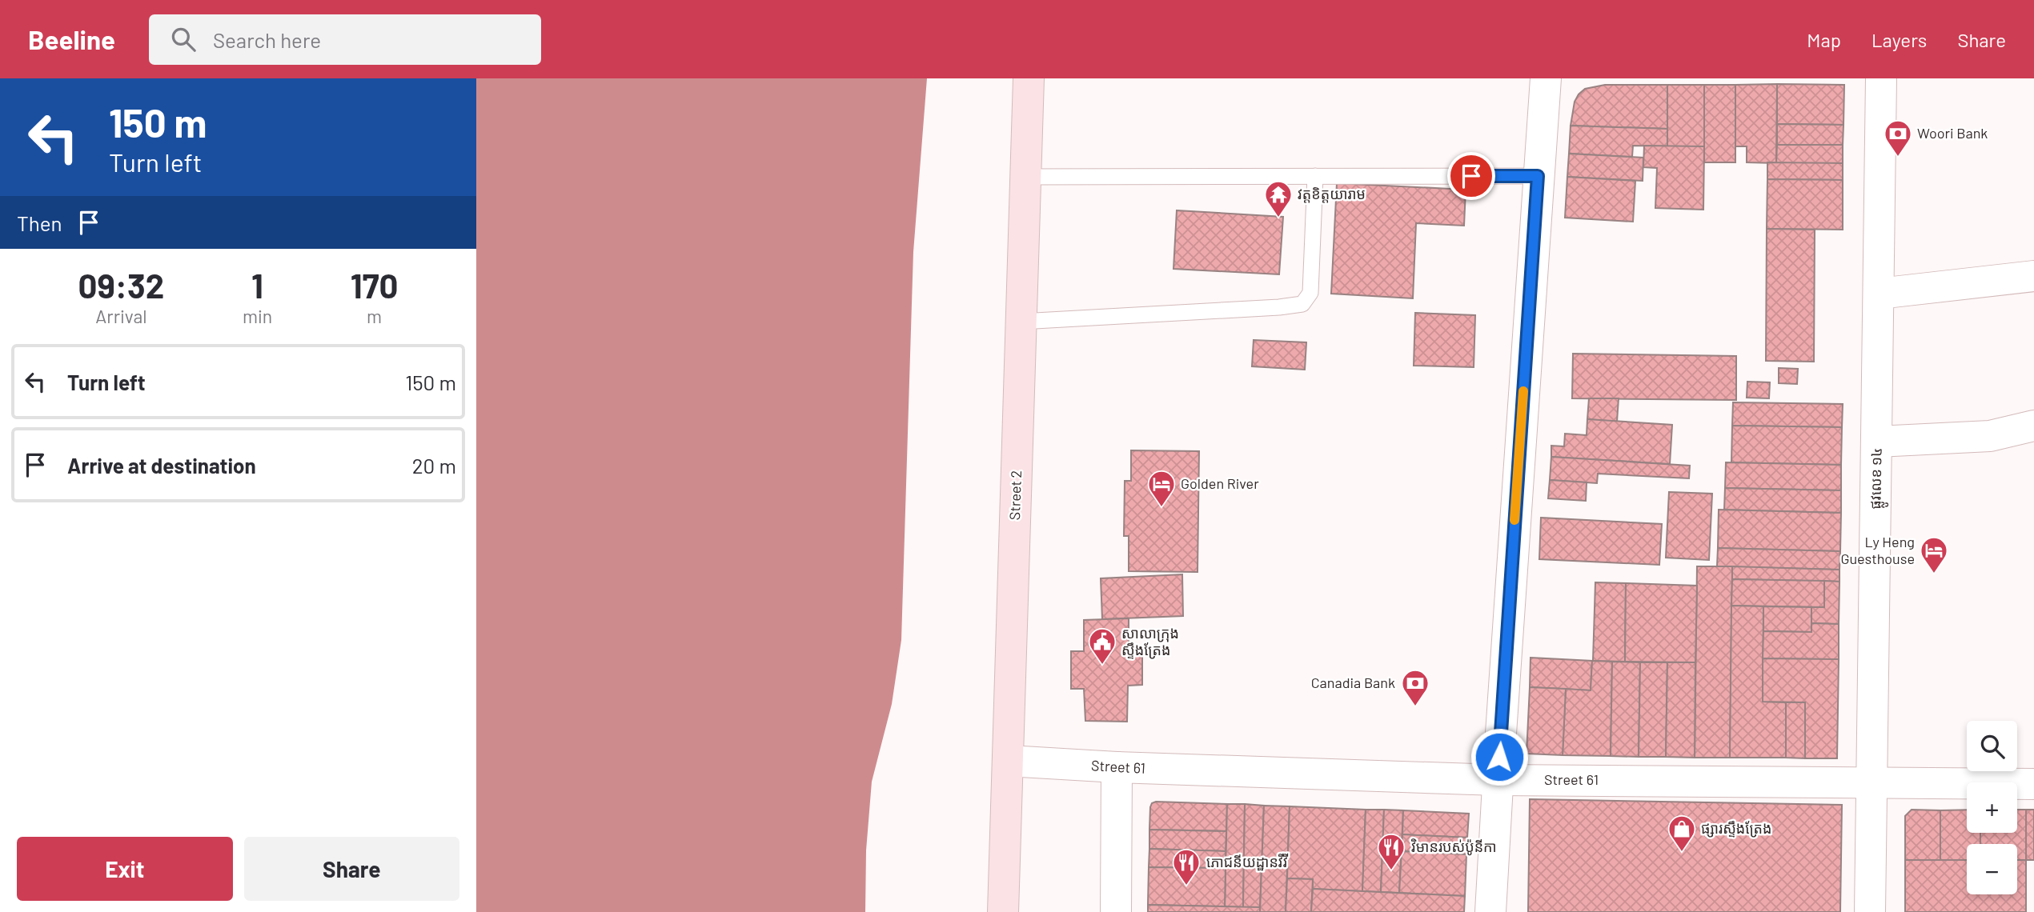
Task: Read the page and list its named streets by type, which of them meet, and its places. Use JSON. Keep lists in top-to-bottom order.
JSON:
{
  "streets": {
    "main road": ["Street 2"],
    "street": ["ផ្លូវលេខ ១៤", "Street 61"]
  },
  "crossings": [
    ["ផ្លូវលេខ ១៤", "Street 61"],
    ["Street 2", "Street 61"]
  ],
  "places": {
    "bank": ["Woori Bank", "Canadia Bank"],
    "temple": ["វត្តខិត្តយារាម"],
    "hotel": ["Golden River", "Ly Heng Guesthouse"],
    "public building": ["សាលាក្រុង ស្ទឹងត្រែង"],
    "shop": ["ផ្សារស្ទឹងត្រែង"],
    "restaurant": ["វិមានរបស់ប៉ូនីកា", "ភោជនីយដ្ឋានវីវី"]
  },
  "page": {
    "header": "Beeline",
    "search": "Search here",
    "nav": ["Map", "Layers", "Share"],
    "turn": ["150 m", "Turn left"],
    "then": "Then",
    "eta": [
      "09:32",
      "Arrival",
      "1",
      "min",
      "170",
      "m"
    ],
    "list": [
      {
        "name": "Turn left",
        "value": "150 m"
      },
      {
        "name": "Arrive at destination",
        "value": "20 m"
      }
    ],
    "map_buttons": ["+", "−"],
    "buttons": ["Exit", "Share"]
  }
}
